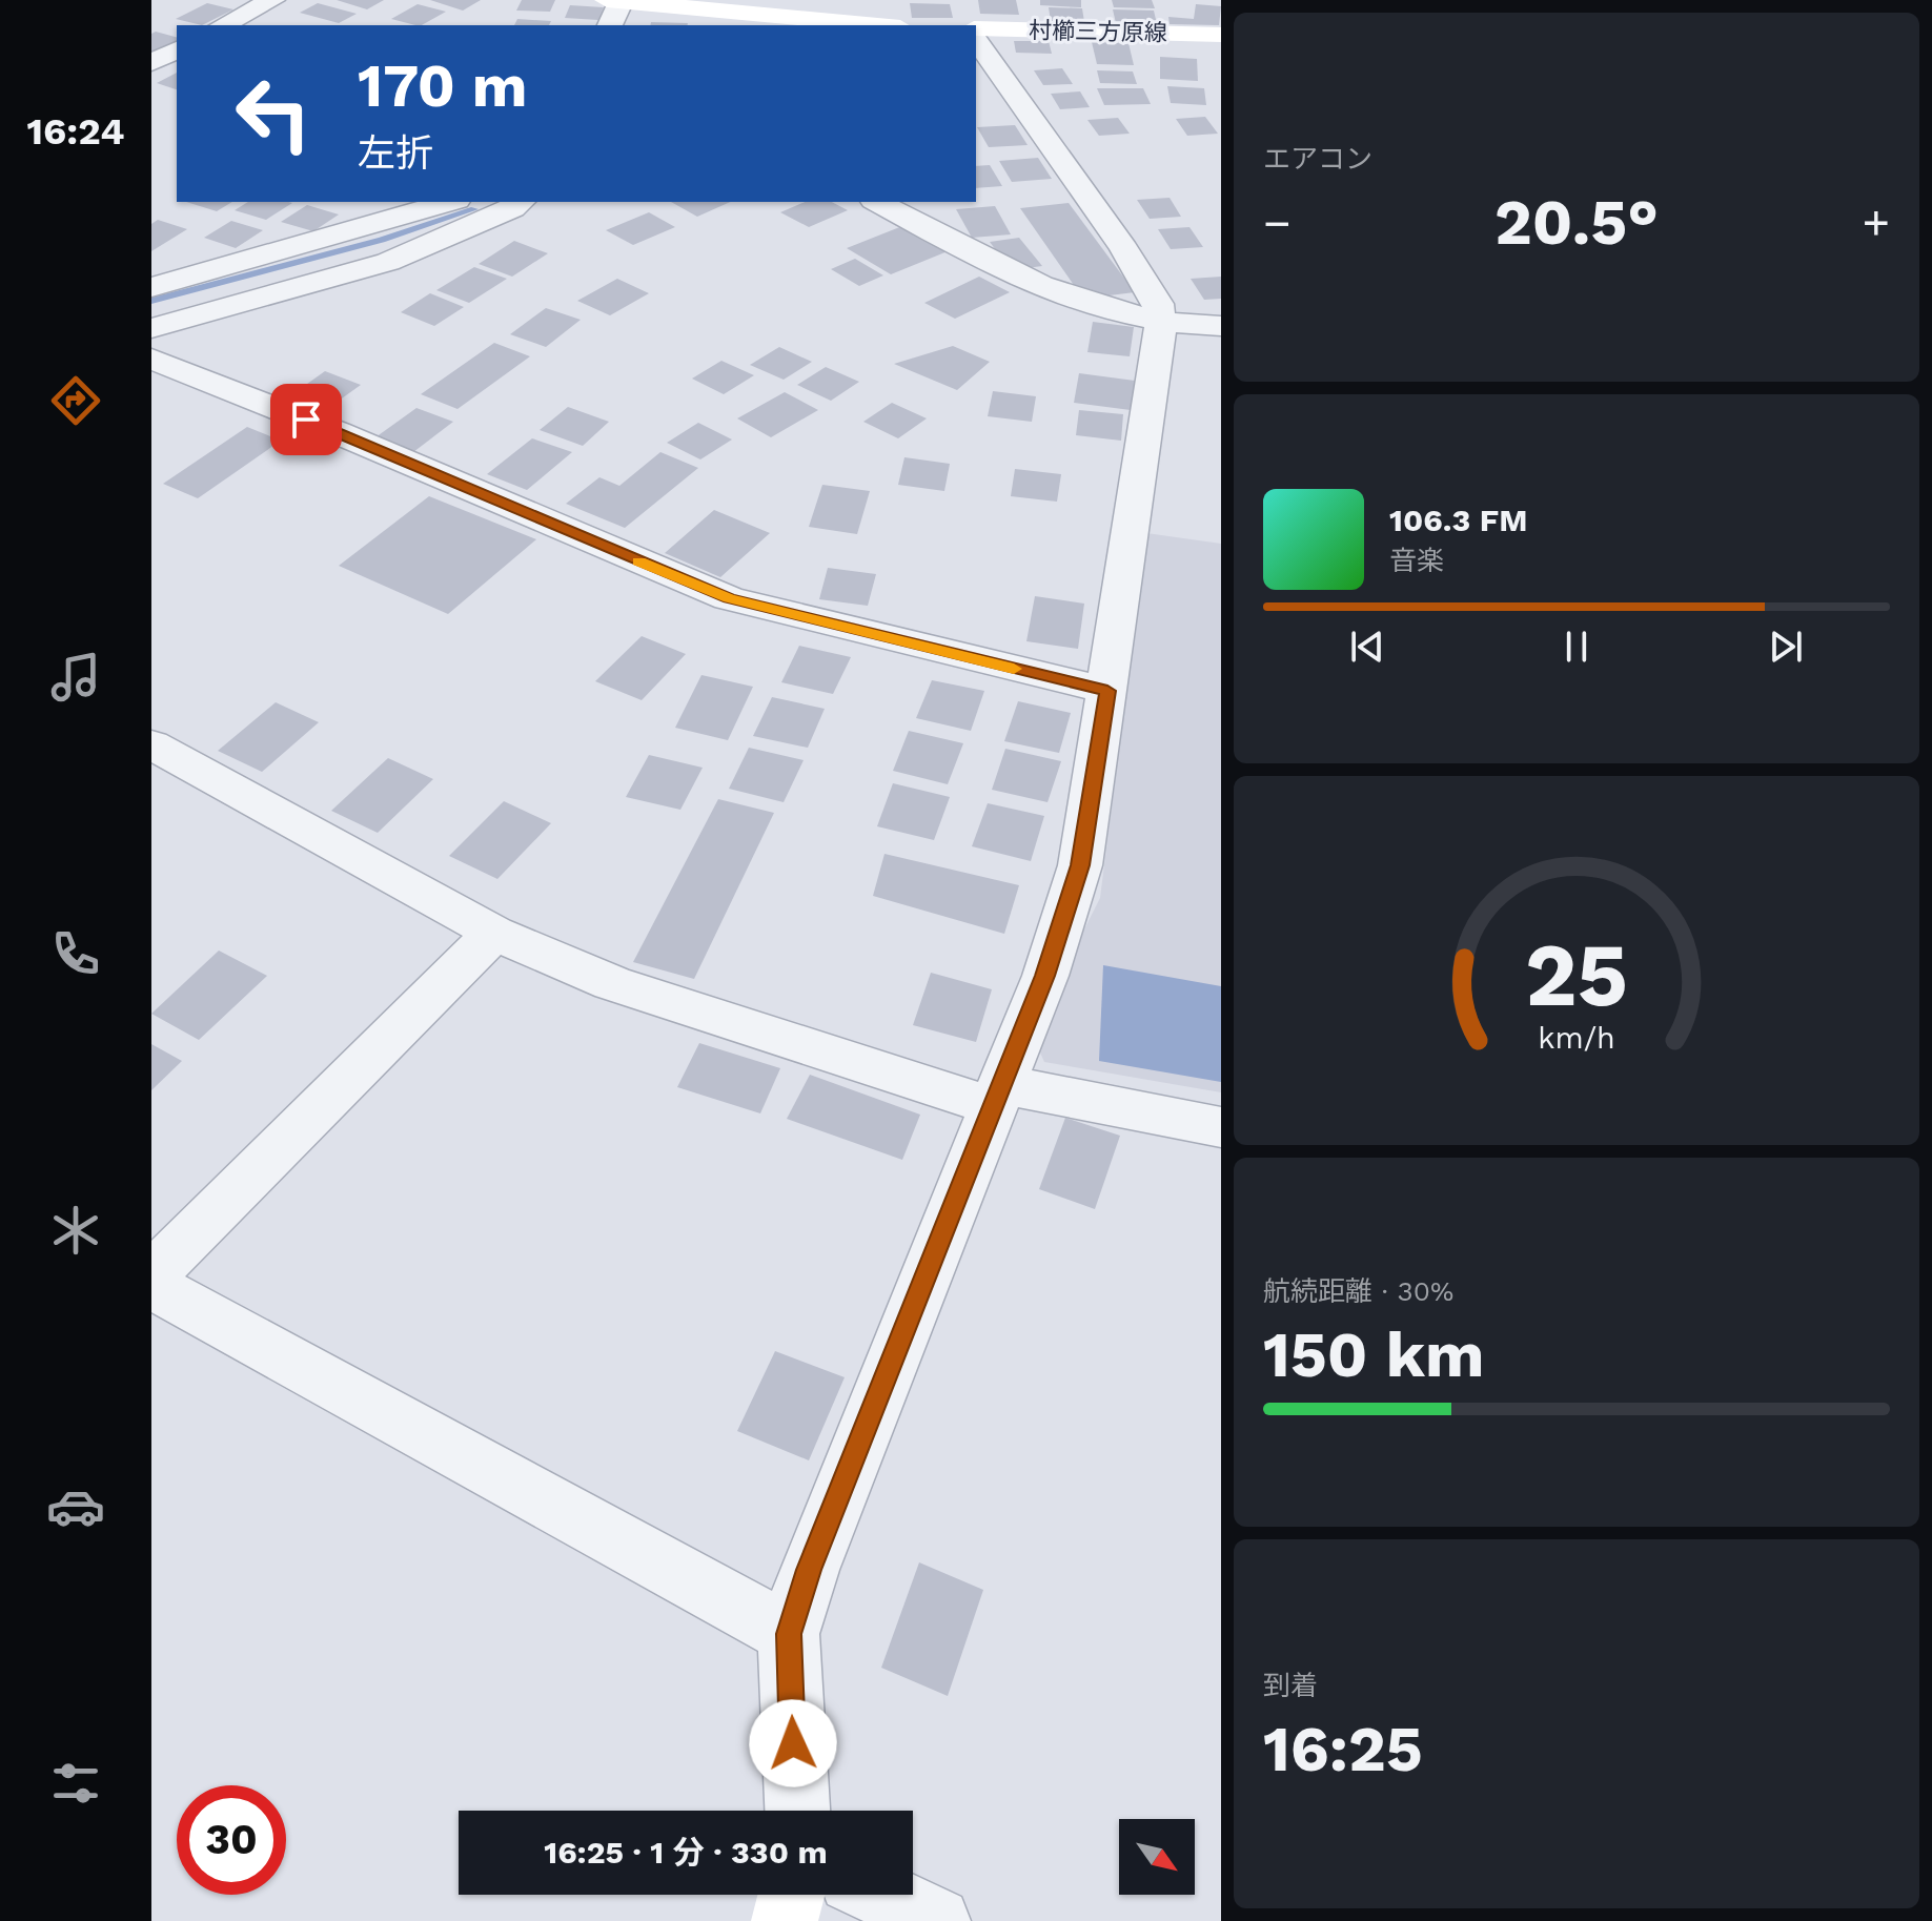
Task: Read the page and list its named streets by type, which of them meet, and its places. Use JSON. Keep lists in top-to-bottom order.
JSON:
{
  "streets": {
    "main road": ["村櫛三方原線"]
  },
  "north": "bottom right",
  "page": {
    "tabs": "16:24",
    "tile": [
      "エアコン",
      ["航続距離 · 30%", "150 km"],
      ["到着", "16:25"]
    ],
    "turn": ["170 m", "左折"],
    "heat": ["−", "20.5°", "+"],
    "song": ["106.3 FM", "音楽"],
    "limit": "30",
    "trip": "16:25 · 1 分 · 330 m",
    "gauge": ["25", "km/h"]
  }
}
